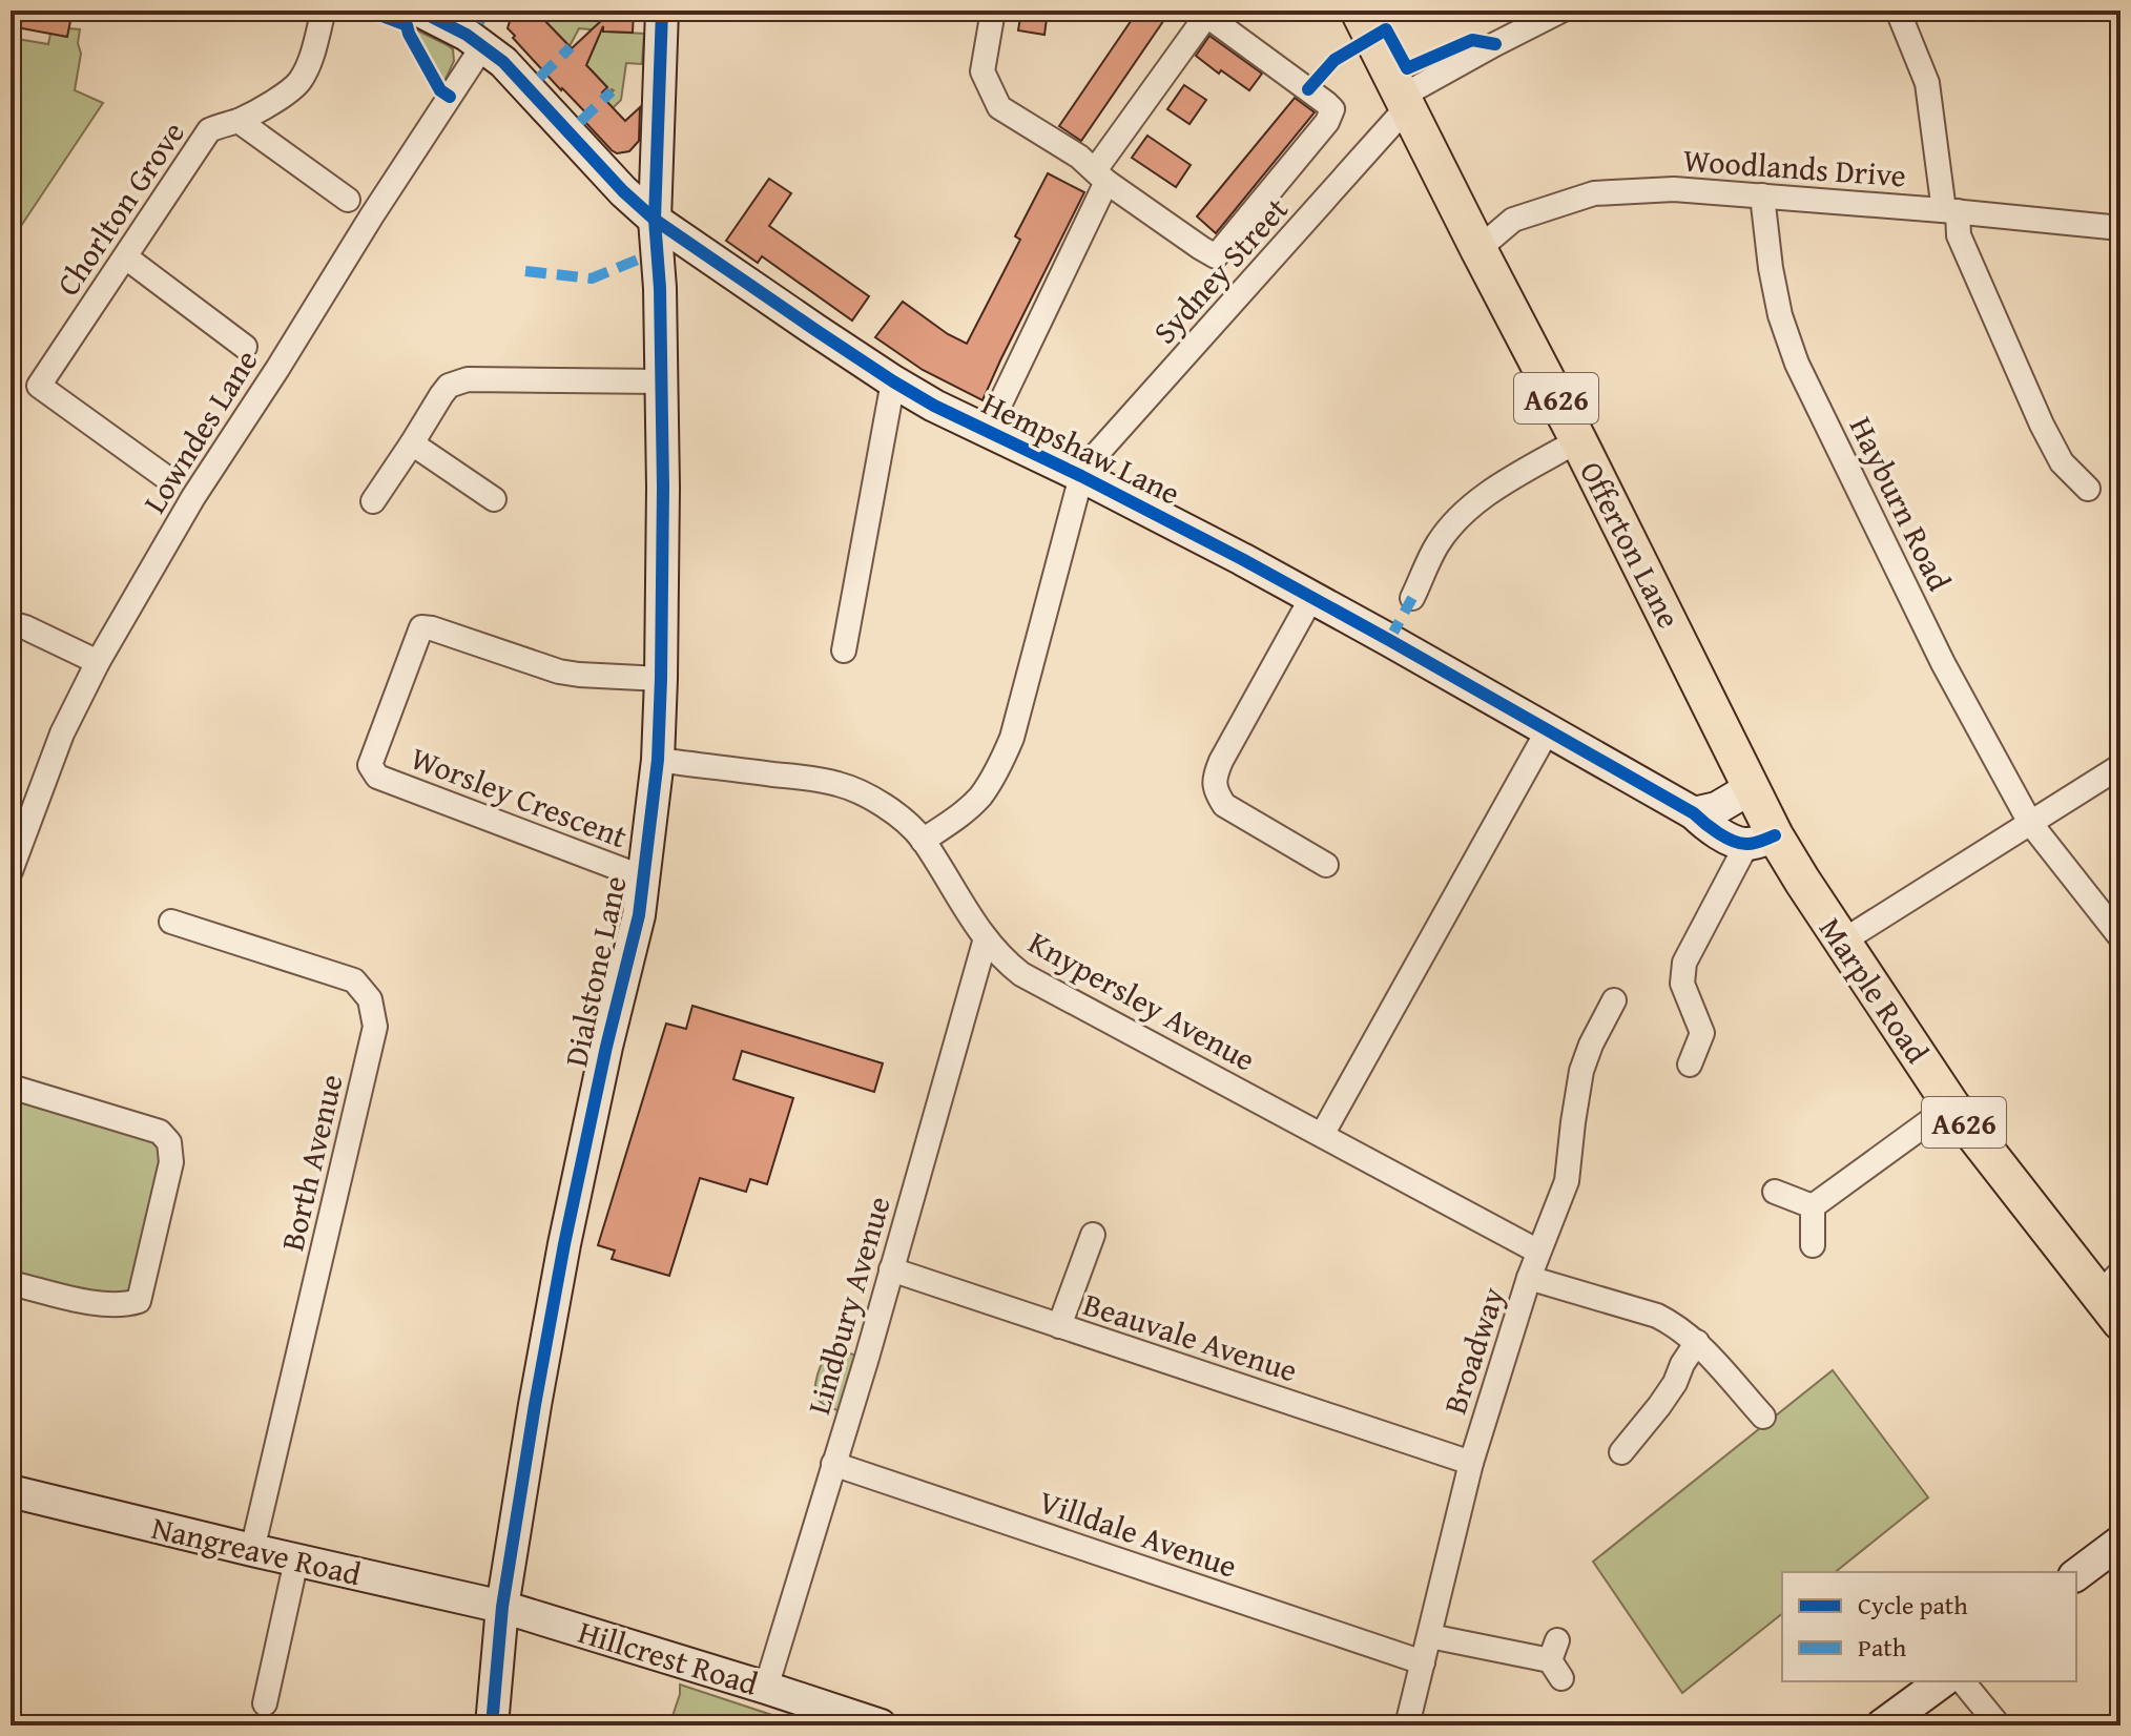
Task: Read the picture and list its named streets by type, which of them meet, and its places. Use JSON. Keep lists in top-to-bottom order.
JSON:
{
  "streets": {
    "main road": ["A626", "Offerton Lane", "Marple Road"],
    "street": [
      "Woodlands Drive",
      "Chorlton Grove",
      "Sydney Street",
      "Lowndes Lane",
      "Hempshaw Lane",
      "Hayburn Road",
      "Worsley Crescent",
      "Dialstone Lane",
      "Knypersley Avenue",
      "Borth Avenue",
      "Lindbury Avenue",
      "Beauvale Avenue",
      "Broadway",
      "Villdale Avenue",
      "Nangreave Road",
      "Hillcrest Road"
    ]
  },
  "crossings": [
    ["Woodlands Drive", "Hayburn Road"],
    ["Woodlands Drive", "Offerton Lane"],
    ["Sydney Street", "Hempshaw Lane"],
    ["Sydney Street", "Offerton Lane"],
    ["Lowndes Lane", "Hempshaw Lane"],
    ["Hempshaw Lane", "Offerton Lane"],
    ["Hempshaw Lane", "Dialstone Lane"],
    ["Hempshaw Lane", "Marple Road"],
    ["Offerton Lane", "Marple Road"],
    ["Worsley Crescent", "Dialstone Lane"],
    ["Dialstone Lane", "Knypersley Avenue"],
    ["Dialstone Lane", "Nangreave Road"],
    ["Dialstone Lane", "Hillcrest Road"],
    ["Knypersley Avenue", "Lindbury Avenue"],
    ["Knypersley Avenue", "Broadway"],
    ["Borth Avenue", "Nangreave Road"],
    ["Lindbury Avenue", "Beauvale Avenue"],
    ["Lindbury Avenue", "Villdale Avenue"],
    ["Lindbury Avenue", "Hillcrest Road"],
    ["Beauvale Avenue", "Broadway"],
    ["Broadway", "Villdale Avenue"],
    ["Nangreave Road", "Hillcrest Road"]
  ],
  "legend": ["Cycle path", "Path"]
}
